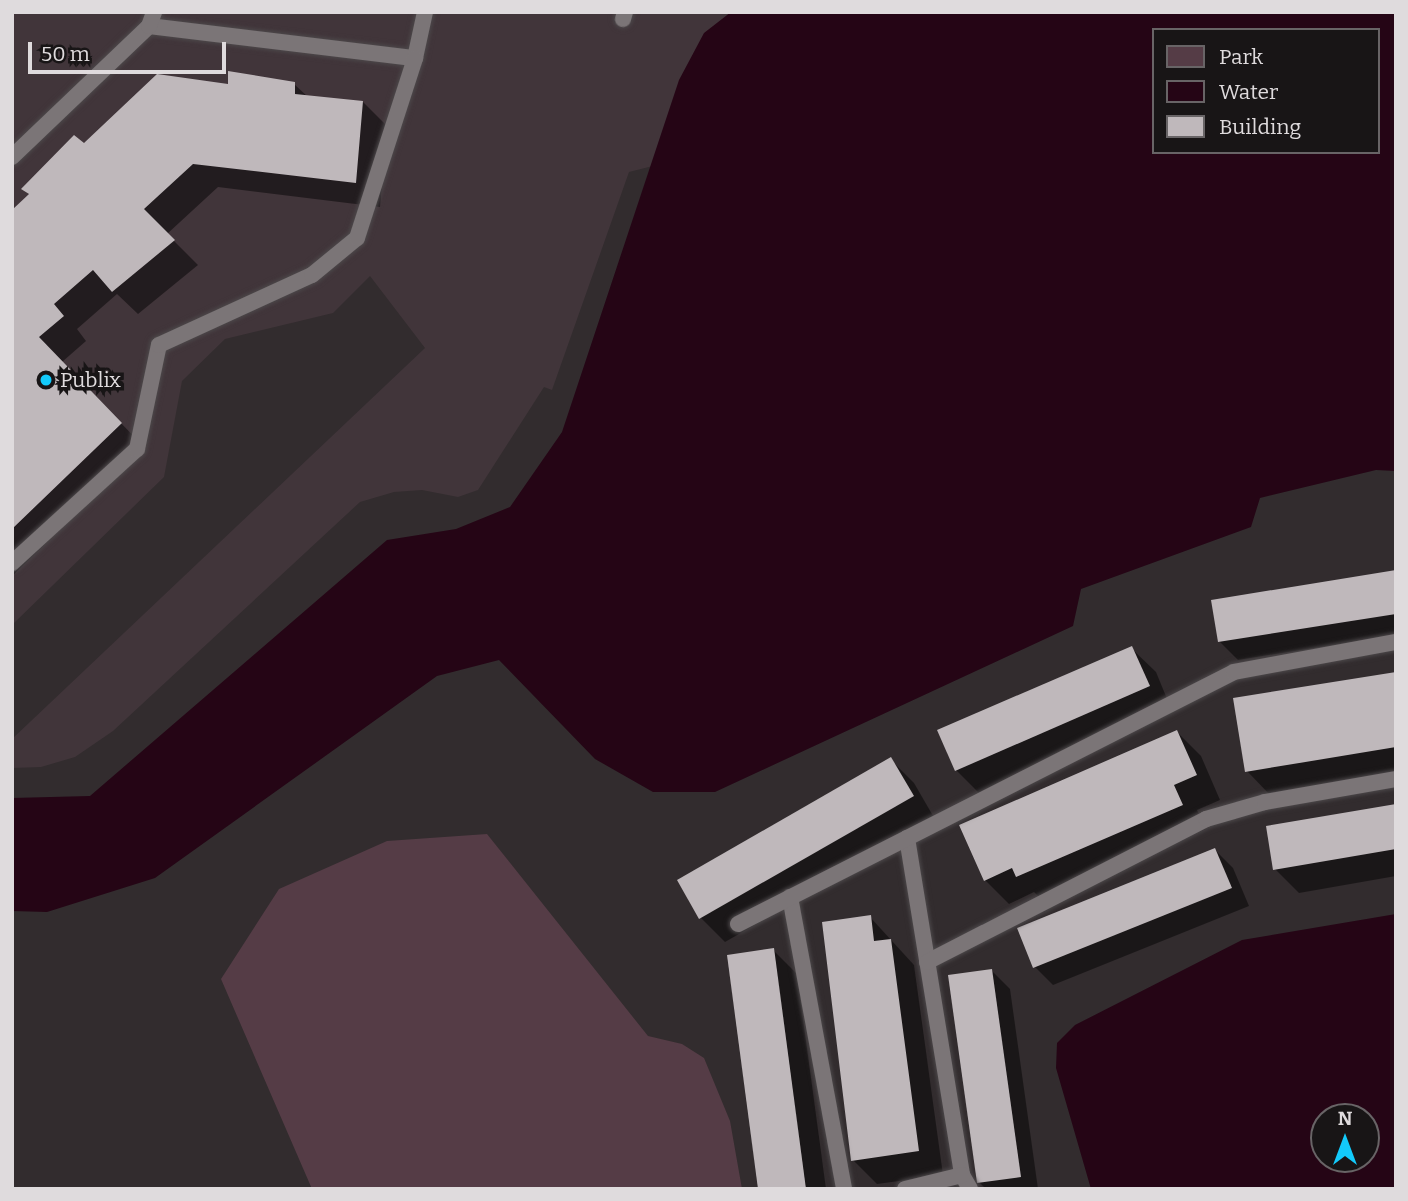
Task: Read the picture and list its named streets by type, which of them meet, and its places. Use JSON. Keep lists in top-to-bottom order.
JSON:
{
  "places": ["Publix"],
  "legend": ["Park", "Water", "Building"],
  "scale_bar": "50 m",
  "north": "top"
}
